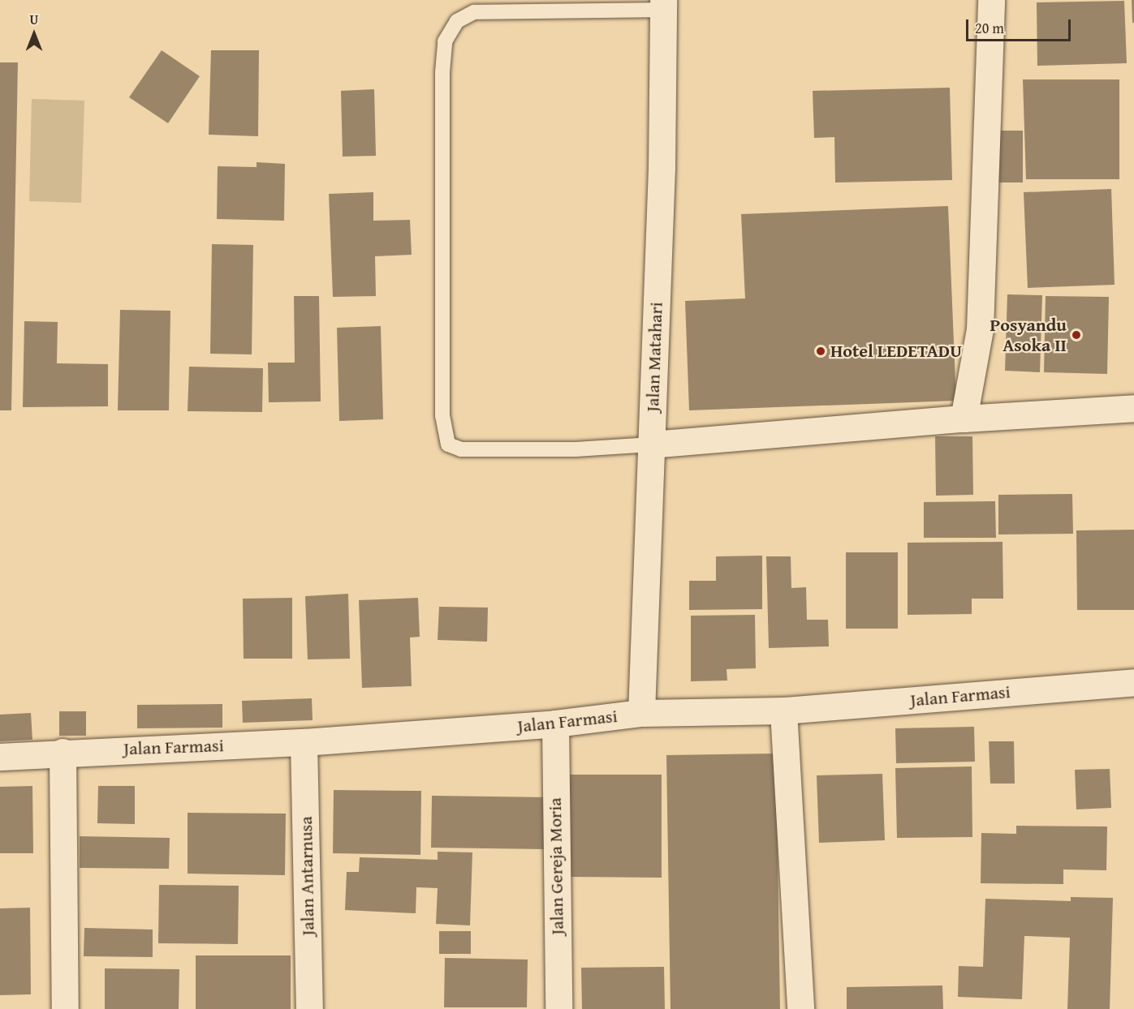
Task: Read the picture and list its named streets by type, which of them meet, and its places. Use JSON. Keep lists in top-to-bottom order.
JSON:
{
  "streets": {
    "street": [
      "Jalan Matahari",
      "Jalan Farmasi",
      "Jalan Gereja Moria",
      "Jalan Antarnusa"
    ]
  },
  "crossings": [
    ["Jalan Matahari", "Jalan Farmasi"],
    ["Jalan Farmasi", "Jalan Gereja Moria"],
    ["Jalan Farmasi", "Jalan Antarnusa"]
  ],
  "places": ["Posyandu Asoka II", "Hotel LEDETADU"],
  "scale_bar": "20 m",
  "north": "top"
}
